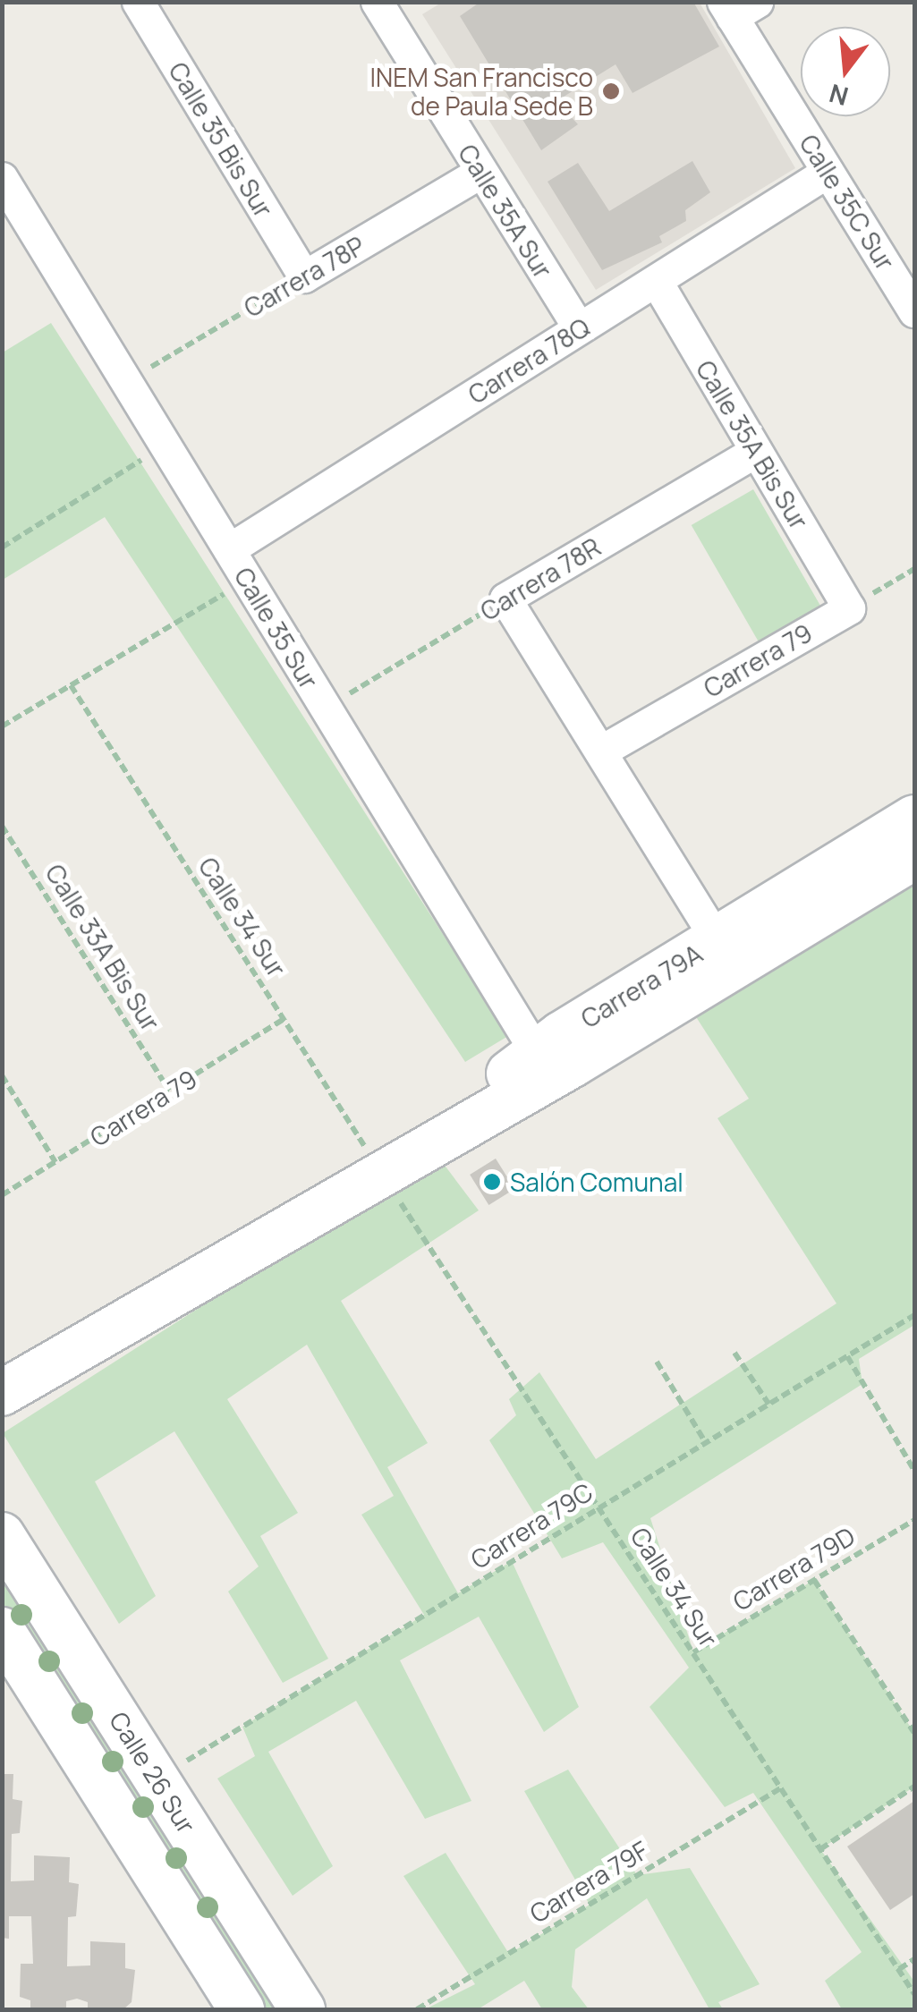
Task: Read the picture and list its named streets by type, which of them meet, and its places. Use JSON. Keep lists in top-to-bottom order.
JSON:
{
  "streets": {
    "street": [
      "Calle 35 Bis Sur",
      "Calle 35C Sur",
      "Calle 35A Sur",
      "Carrera 78P",
      "Carrera 78Q",
      "Calle 35A Bis Sur",
      "Carrera 78R",
      "Calle 35 Sur",
      "Carrera 79",
      "Carrera 79A",
      "Calle 26 Sur"
    ],
    "path": [
      "Calle 34 Sur",
      "Calle 33A Bis Sur",
      "Carrera 79C",
      "Carrera 79D",
      "Carrera 79F"
    ]
  },
  "crossings": [
    ["Calle 35 Bis Sur", "Carrera 78P"],
    ["Calle 35C Sur", "Carrera 78Q"],
    ["Calle 35A Sur", "Carrera 78P"],
    ["Calle 35A Sur", "Carrera 78Q"],
    ["Carrera 78P", "Calle 35 Sur"],
    ["Carrera 78Q", "Calle 35A Bis Sur"],
    ["Carrera 78Q", "Calle 35 Sur"],
    ["Calle 35A Bis Sur", "Carrera 78R"],
    ["Calle 35A Bis Sur", "Carrera 79"],
    ["Carrera 78R", "Calle 35 Sur"],
    ["Calle 35 Sur", "Carrera 79A"],
    ["Carrera 79", "Calle 34 Sur"],
    ["Carrera 79", "Calle 33A Bis Sur"],
    ["Calle 34 Sur", "Carrera 79A"],
    ["Calle 34 Sur", "Carrera 79C"],
    ["Calle 34 Sur", "Carrera 79D"],
    ["Calle 34 Sur", "Carrera 79F"]
  ],
  "places": ["INEM San Francisco de Paula Sede B", "Salón Comunal"],
  "north": "bottom"
}
